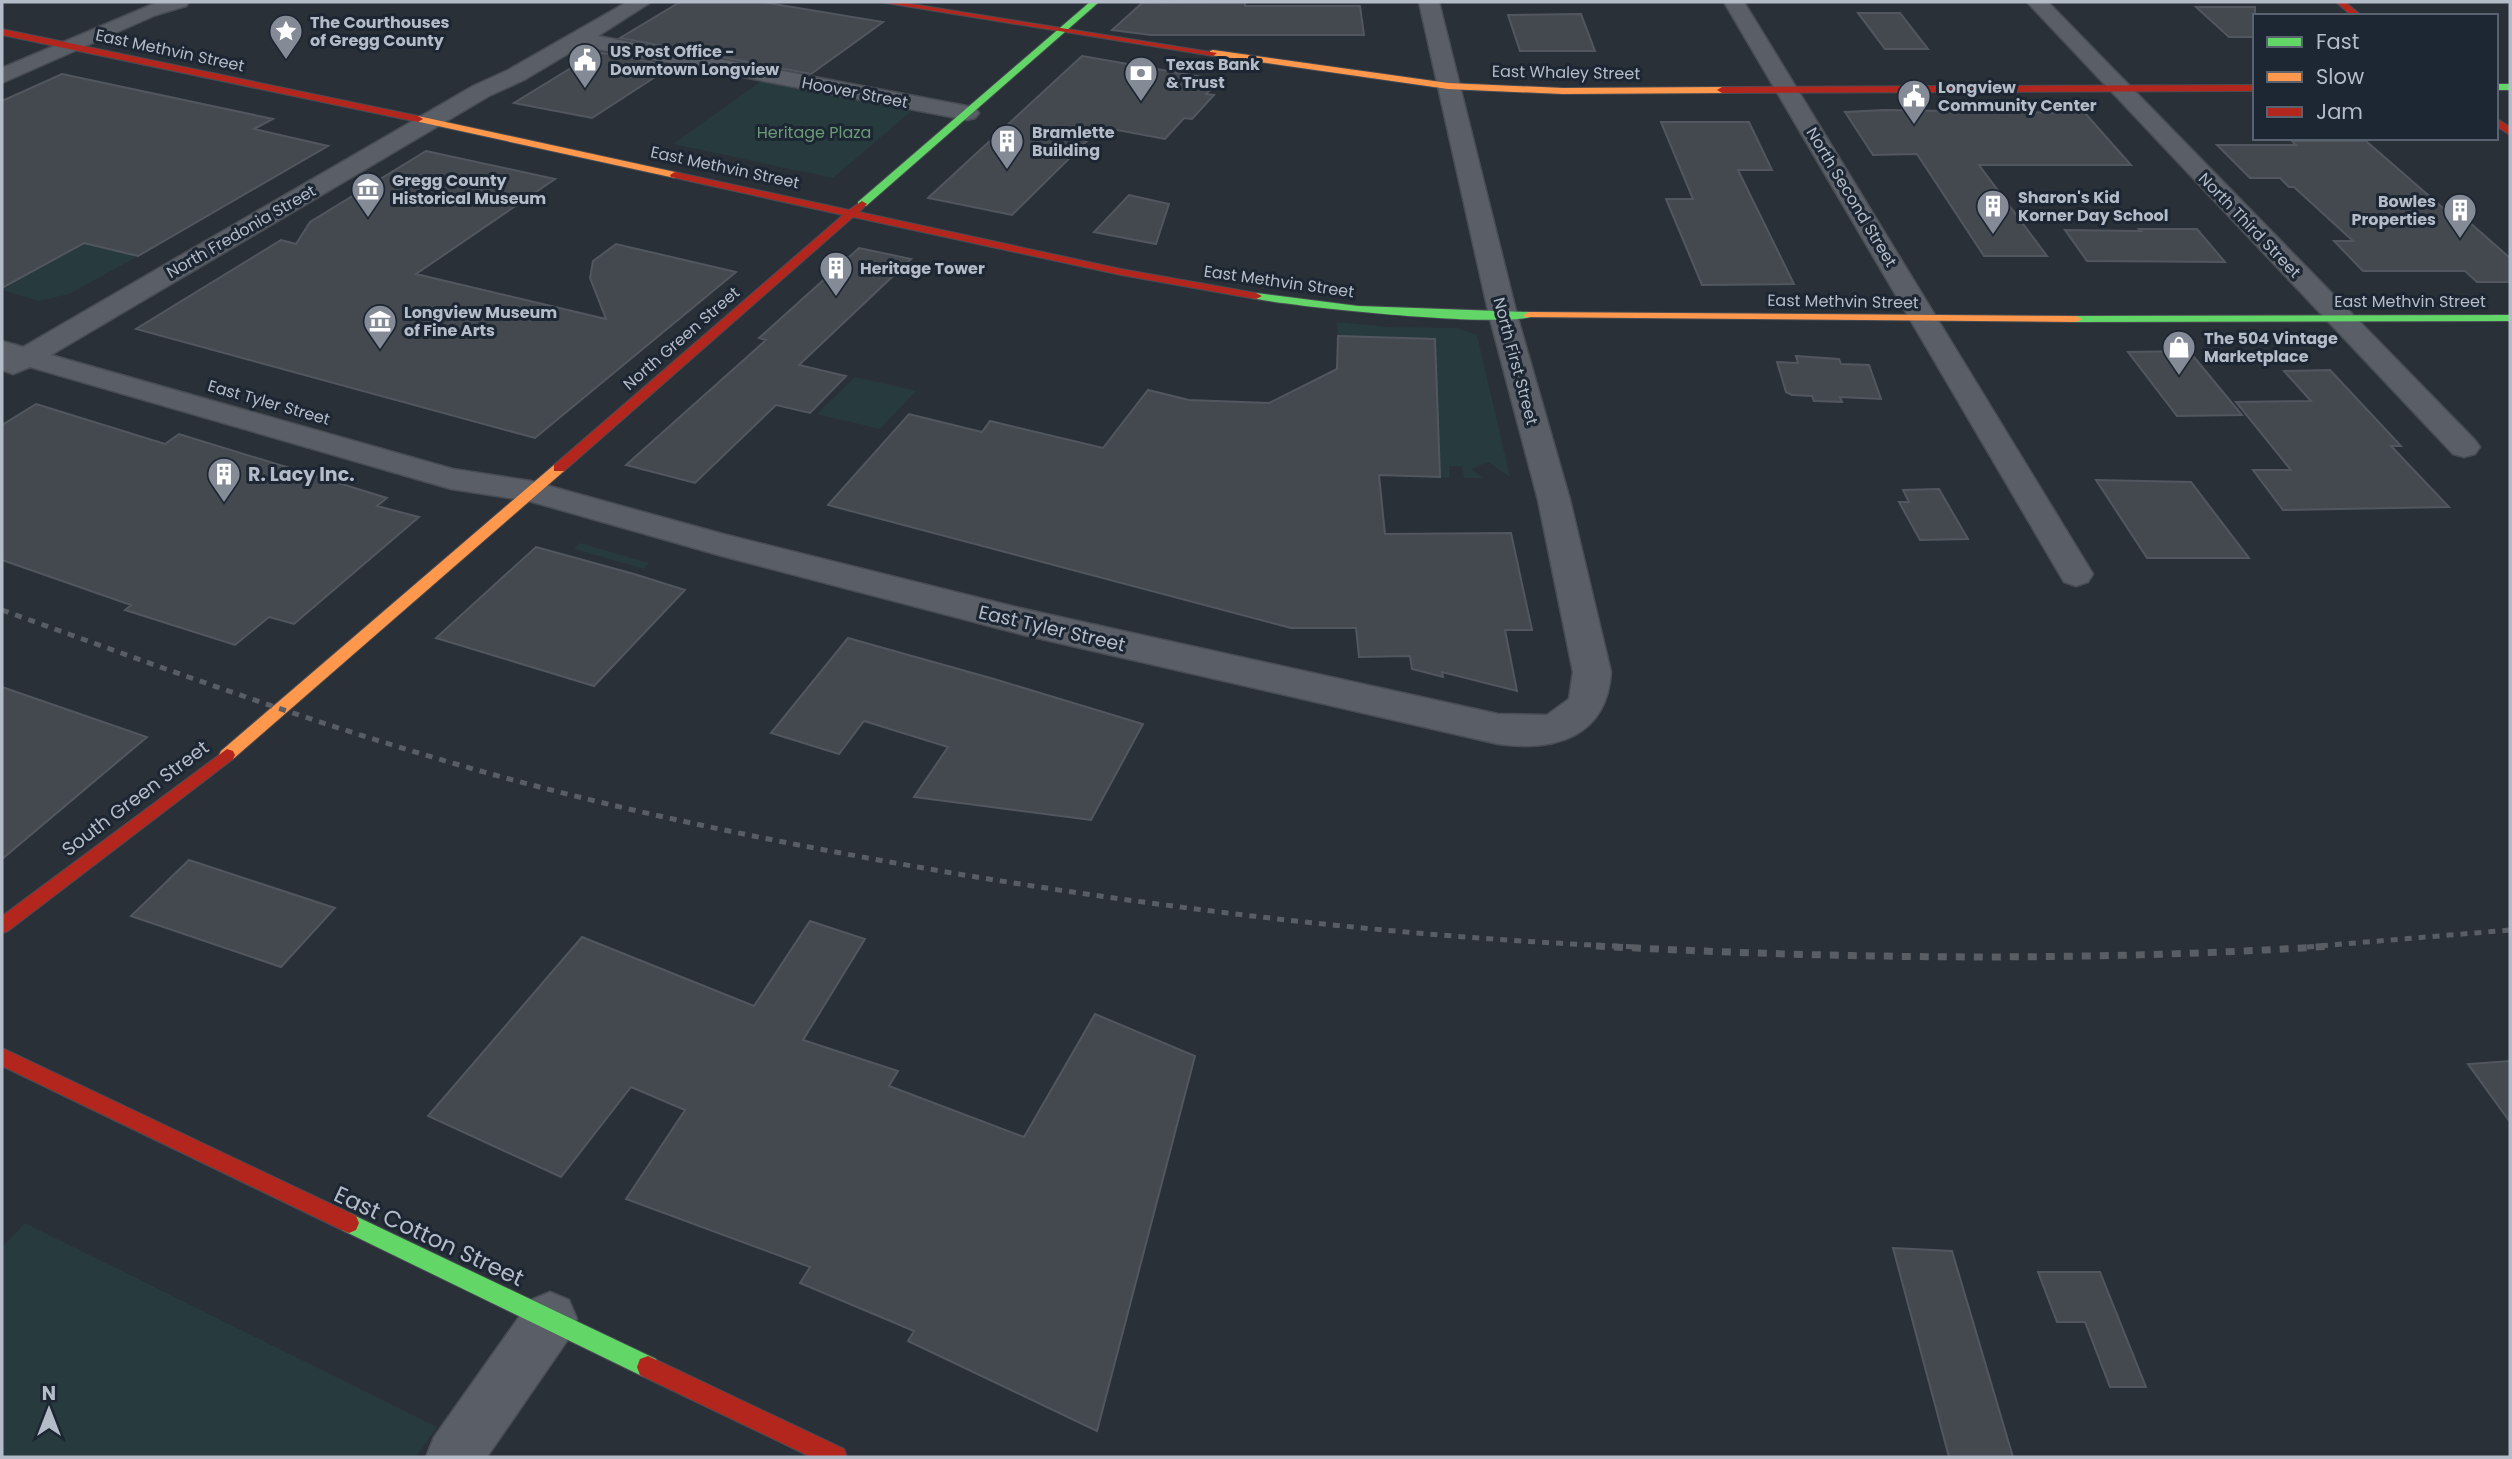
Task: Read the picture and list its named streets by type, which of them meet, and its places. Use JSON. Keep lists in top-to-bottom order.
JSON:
{
  "streets": {
    "street": [
      "East Methvin Street",
      "East Whaley Street",
      "Hoover Street",
      "North Second Street",
      "North Third Street",
      "North Fredonia Street",
      "North Green Street",
      "North First Street",
      "East Tyler Street",
      "South Green Street",
      "East Cotton Street"
    ]
  },
  "crossings": [
    ["East Methvin Street", "North Second Street"],
    ["East Methvin Street", "North Third Street"],
    ["East Methvin Street", "North Fredonia Street"],
    ["East Methvin Street", "North Green Street"],
    ["East Methvin Street", "North First Street"],
    ["East Whaley Street", "North Second Street"],
    ["East Whaley Street", "North Third Street"],
    ["East Whaley Street", "North Green Street"],
    ["East Whaley Street", "North First Street"],
    ["Hoover Street", "North Fredonia Street"],
    ["Hoover Street", "North Green Street"],
    ["North Fredonia Street", "East Tyler Street"],
    ["North Green Street", "East Tyler Street"],
    ["North Green Street", "South Green Street"],
    ["North First Street", "East Tyler Street"]
  ],
  "parks": ["Heritage Plaza"],
  "places": {
    "place": ["The Courthouses of Gregg County"],
    "public building": ["US Post Office - Downtown Longview", "Longview Community Center"],
    "bank": ["Texas Bank & Trust"],
    "building": [
      "Bramlette Building",
      "Sharon's Kid Korner Day School",
      "Bowles Properties",
      "Heritage Tower",
      "R. Lacy Inc."
    ],
    "museum": ["Gregg County Historical Museum", "Longview Museum of Fine Arts"],
    "shop": ["The 504 Vintage Marketplace"]
  },
  "legend": ["Fast", "Slow", "Jam"],
  "north": "top"
}
